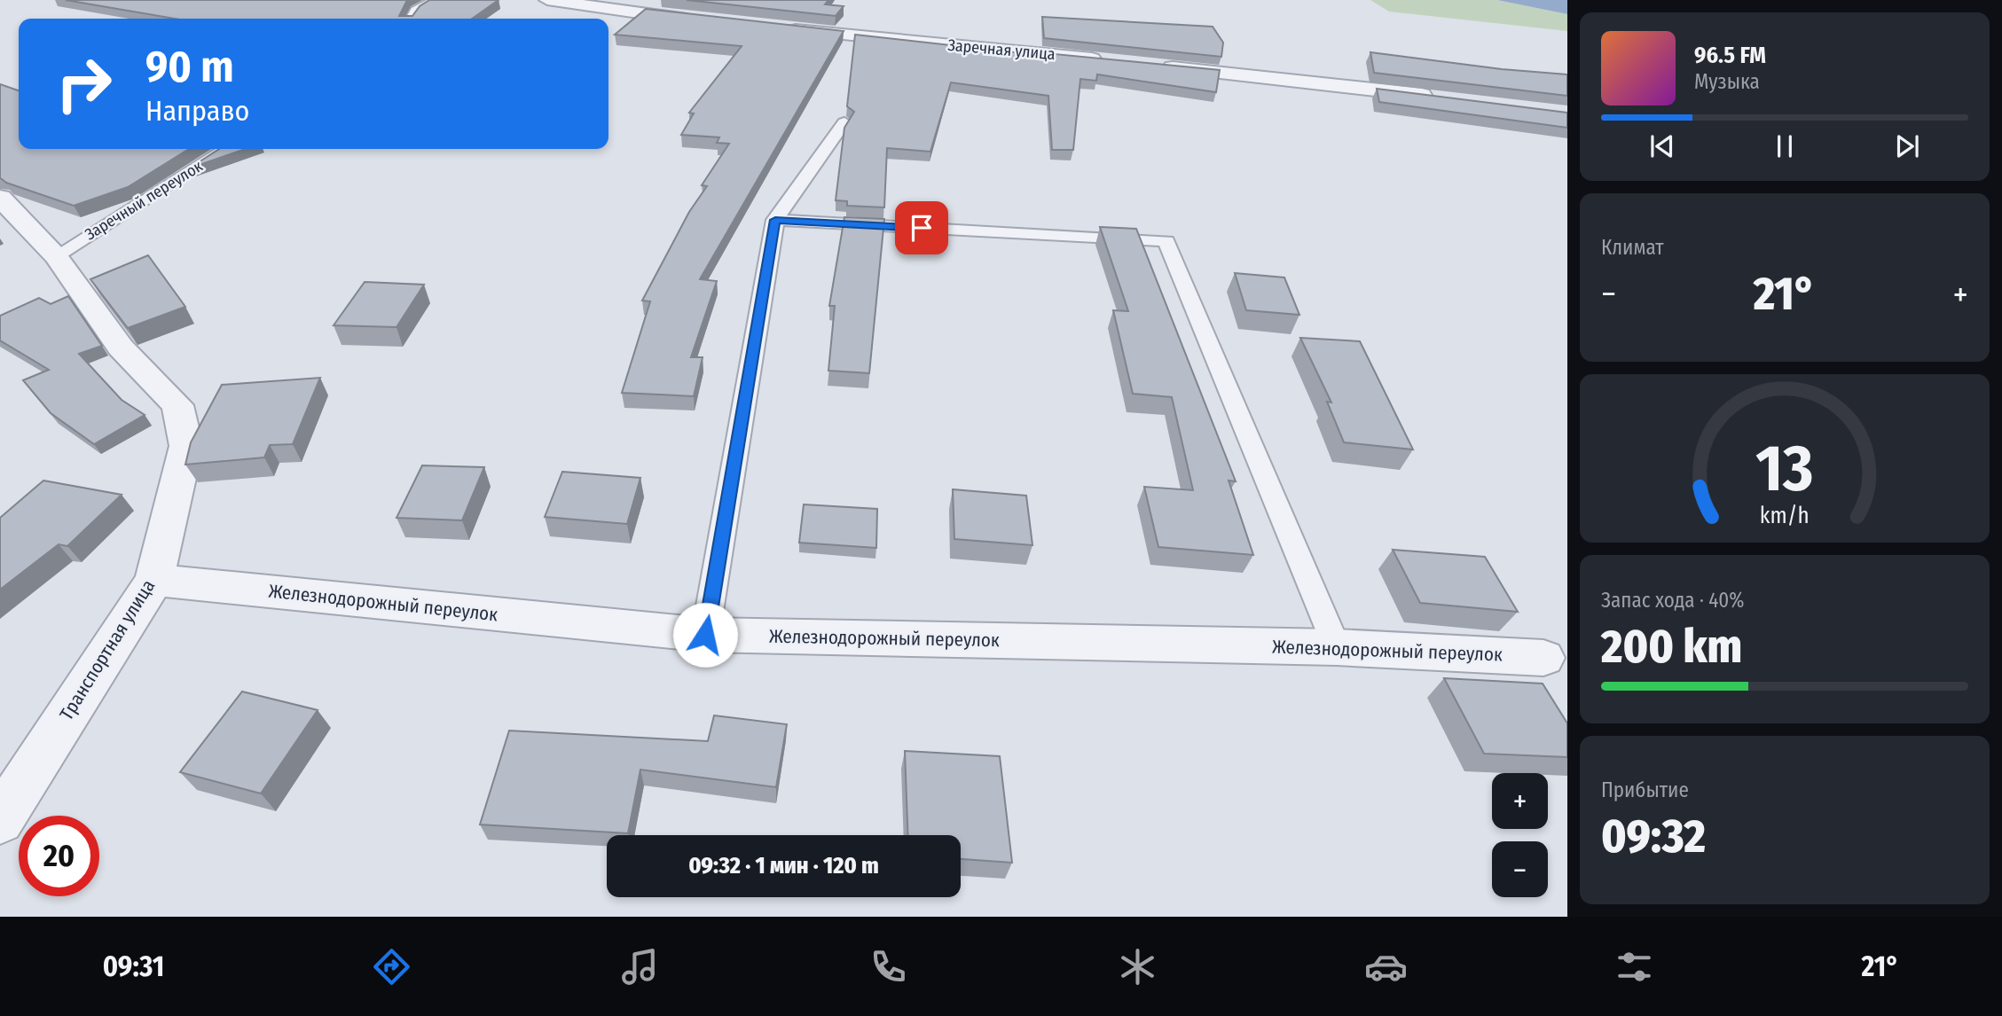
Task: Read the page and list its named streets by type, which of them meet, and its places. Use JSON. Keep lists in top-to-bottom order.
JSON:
{
  "streets": {
    "street": ["Заречная улица", "Железнодорожный переулок", "Транспортная улица"],
    "lane": ["Заречный переулок"]
  },
  "crossings": [
    ["Заречный переулок", "Транспортная улица"],
    ["Железнодорожный переулок", "Транспортная улица"]
  ],
  "page": {
    "turn": ["90 m", "Направо"],
    "song": ["96.5 FM", "Музыка"],
    "tile": [
      "Климат",
      ["Запас хода · 40%", "200 km"],
      ["Прибытие", "09:32"]
    ],
    "heat": ["−", "21°", "+"],
    "map_buttons": ["+", "−"],
    "limit": "20",
    "trip": "09:32 · 1 мин · 120 m",
    "tabs": ["09:31", "21°"],
    "gauge": ["13", "km/h"]
  }
}
